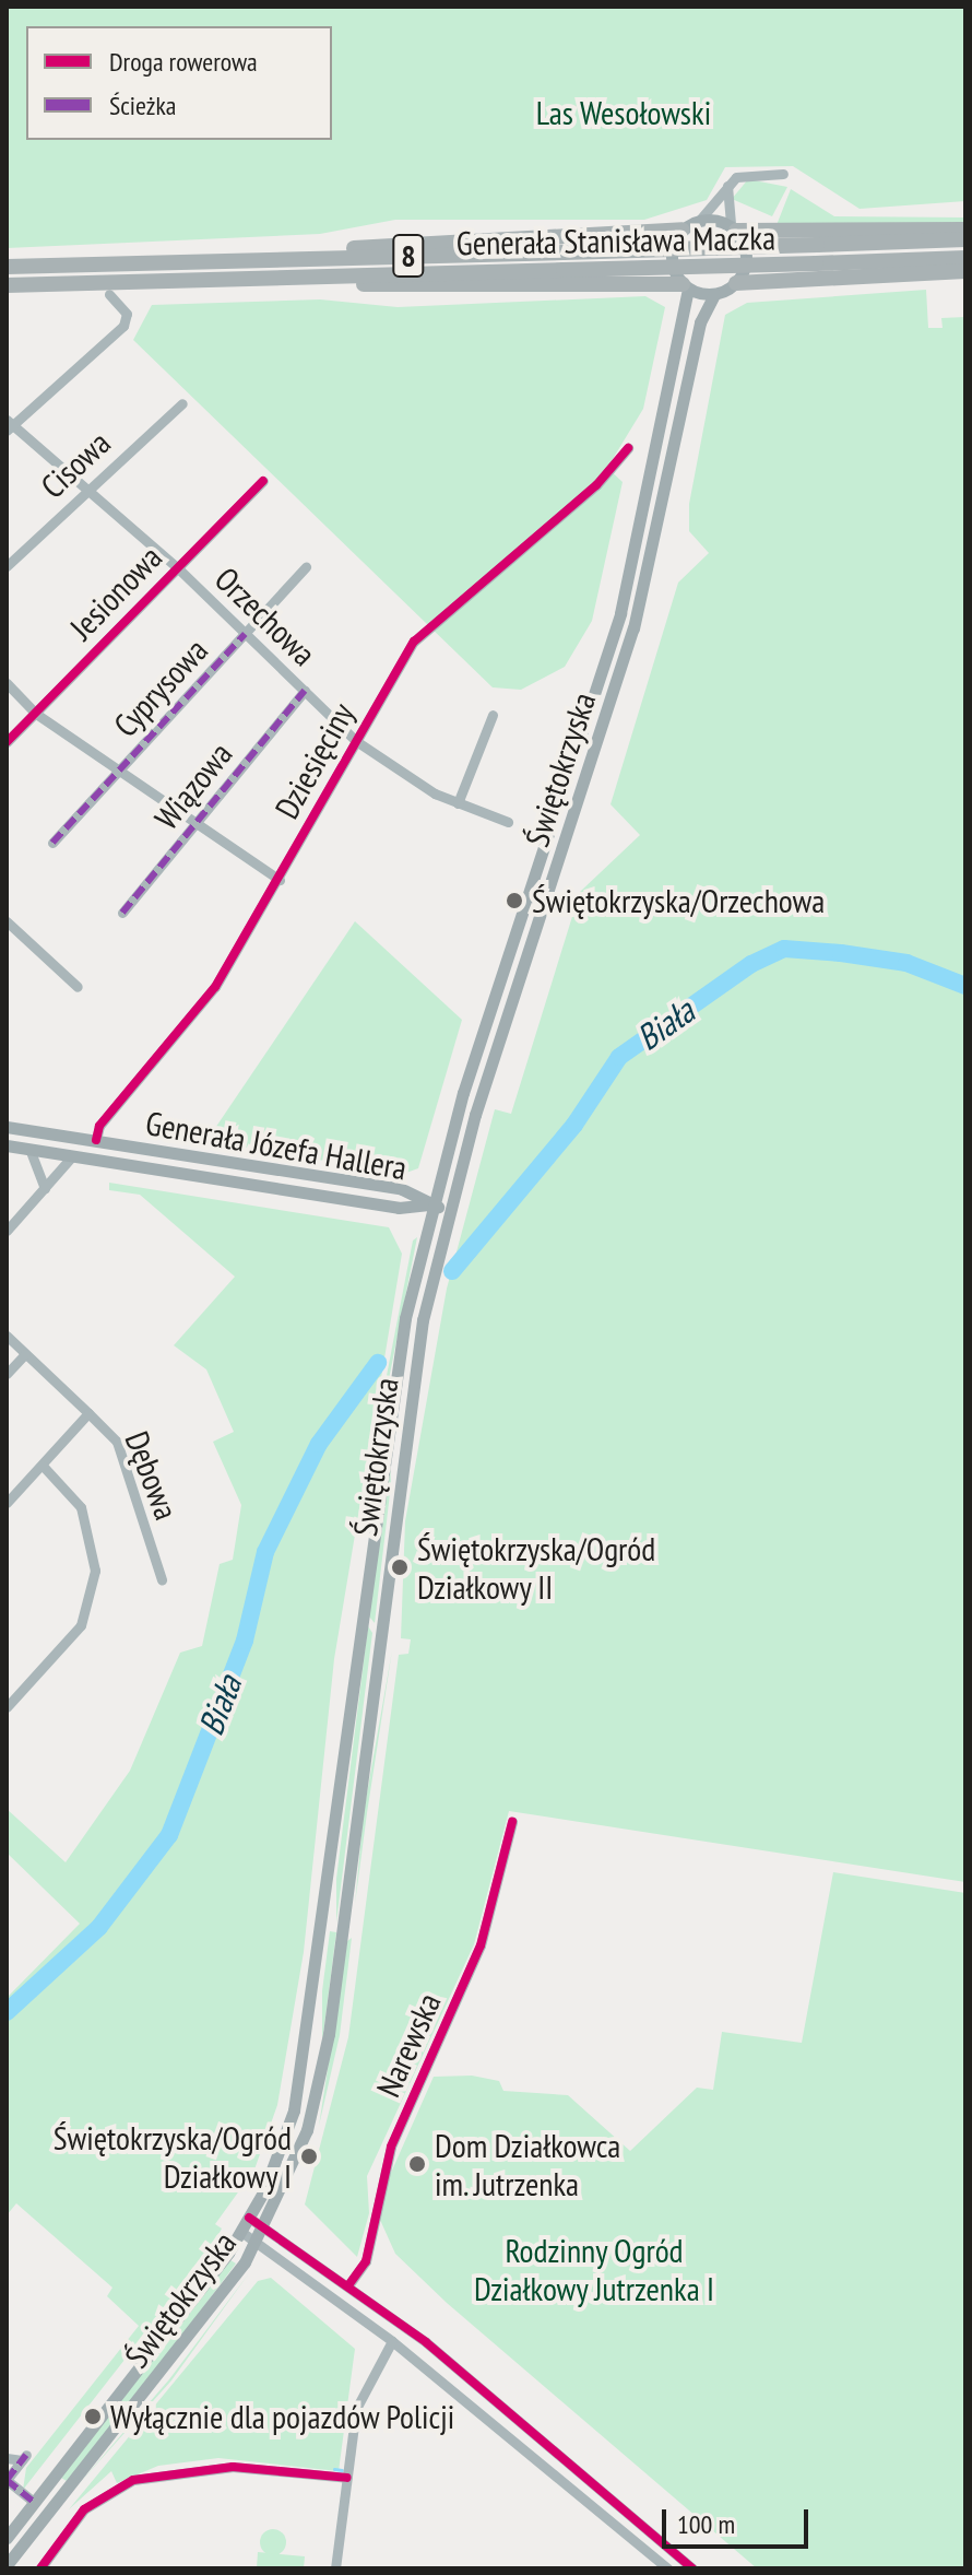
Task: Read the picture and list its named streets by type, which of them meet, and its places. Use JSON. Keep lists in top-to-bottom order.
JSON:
{
  "streets": {
    "highway": ["Generała Stanisława Maczka", "8"],
    "main road": ["Świętokrzyska", "Generała Józefa Hallera"],
    "street": [
      "Cisowa",
      "Jesionowa",
      "Orzechowa",
      "Cyprysowa",
      "Dziesięciny",
      "Wiązowa",
      "Dębowa",
      "Narewska"
    ]
  },
  "crossings": [
    ["Cisowa", "Orzechowa"],
    ["Jesionowa", "Orzechowa"],
    ["Orzechowa", "Cyprysowa"],
    ["Orzechowa", "Dziesięciny"],
    ["Orzechowa", "Wiązowa"],
    ["Dziesięciny", "Generała Józefa Hallera"],
    ["Świętokrzyska", "Generała Józefa Hallera"]
  ],
  "water": ["Biała"],
  "parks": ["Las Wesołowski", "Rodzinny Ogród Działkowy Jutrzenka I"],
  "places": [
    "Świętokrzyska/Orzechowa",
    "Świętokrzyska/Ogród Działkowy II",
    "Świętokrzyska/Ogród Działkowy I",
    "Dom Działkowca im. Jutrzenka",
    "Wyłącznie dla pojazdów Policji"
  ],
  "legend": ["Droga rowerowa", "Ścieżka"],
  "scale_bar": "100 m"
}
